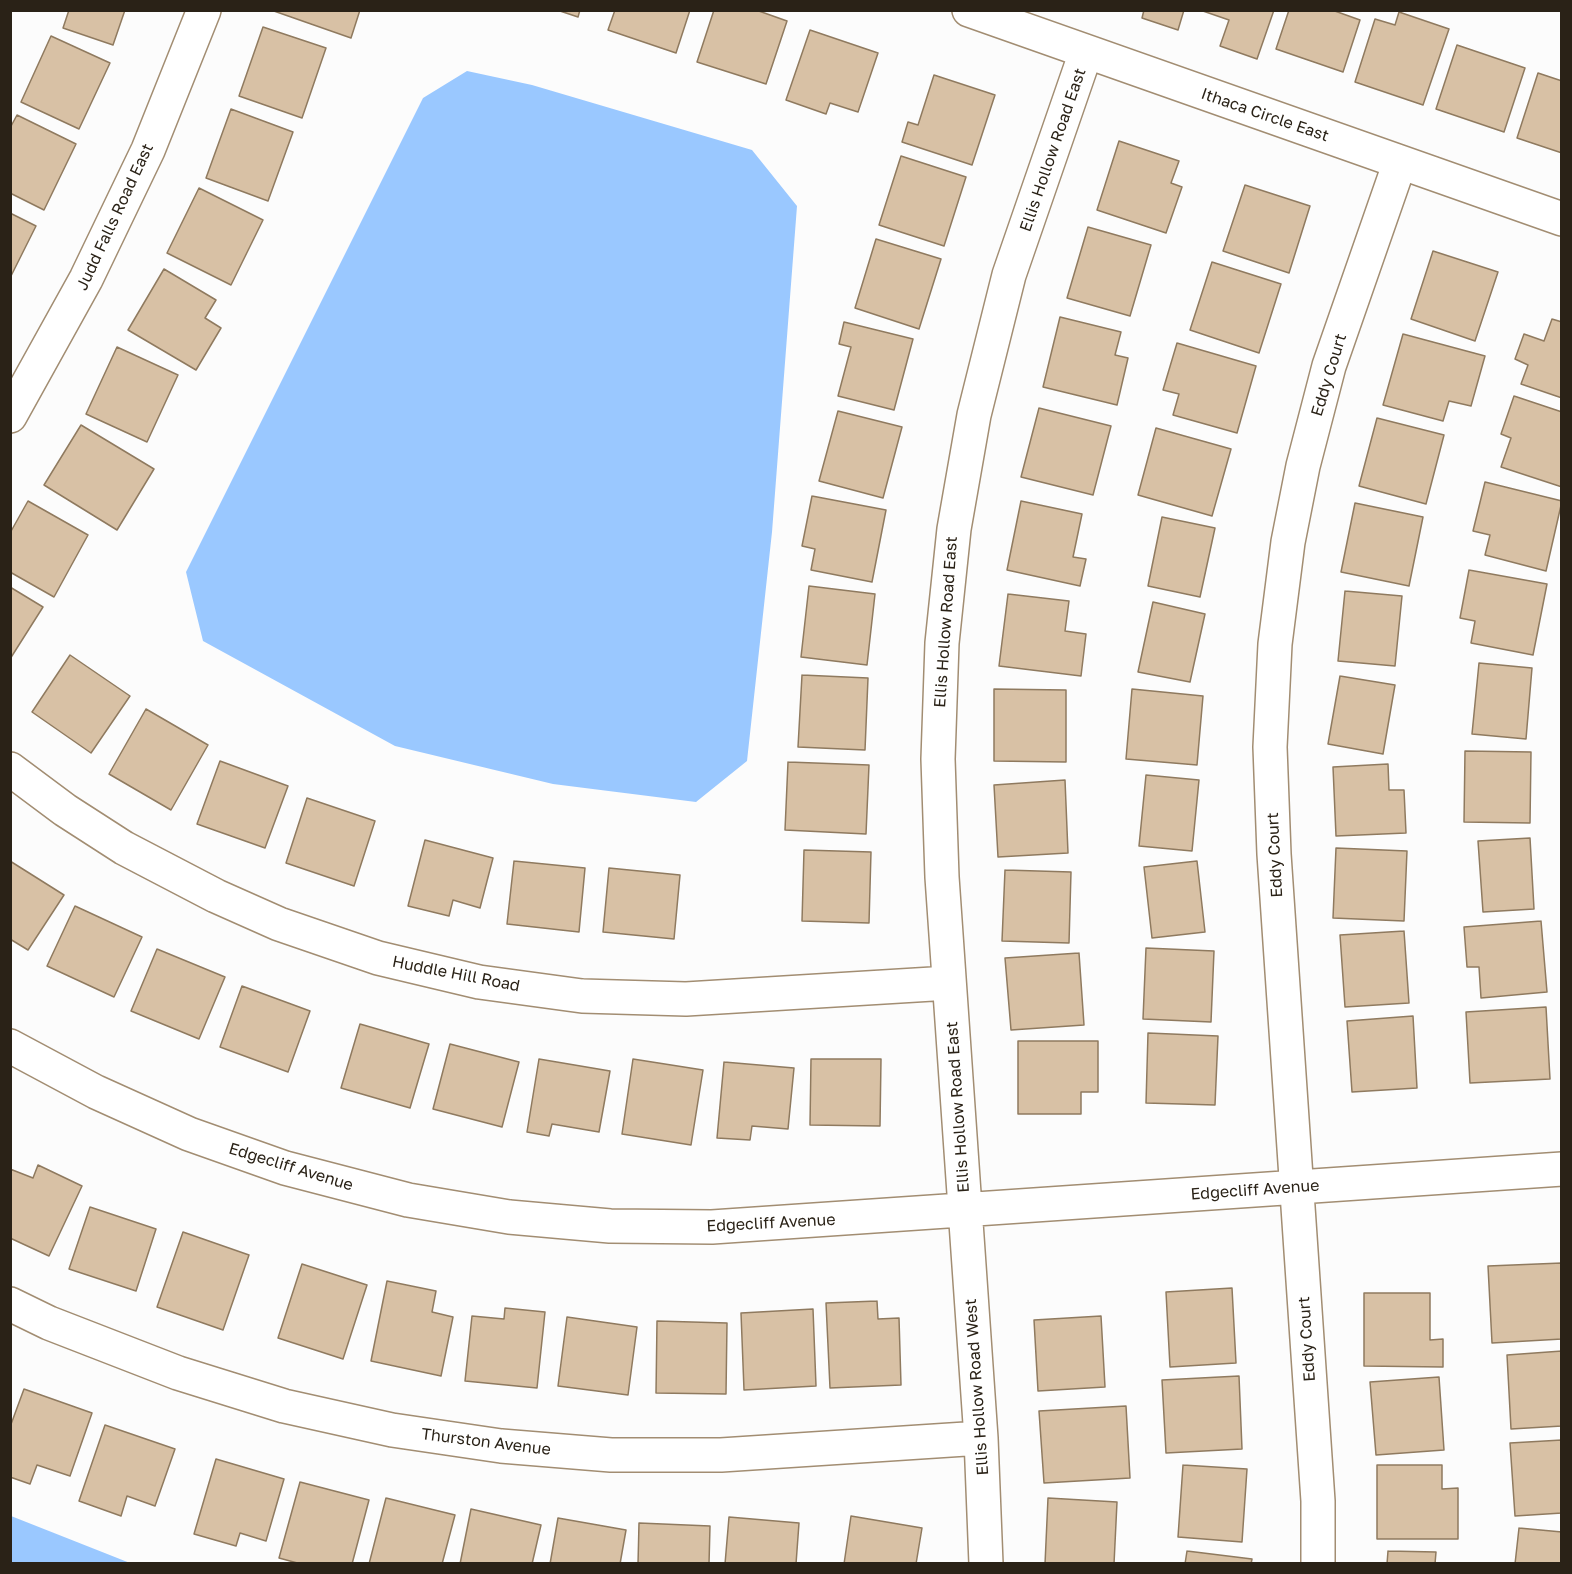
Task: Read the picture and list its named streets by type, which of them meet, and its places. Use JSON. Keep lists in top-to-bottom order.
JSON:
{
  "streets": {
    "street": [
      "Ithaca Circle East",
      "Ellis Hollow Road East",
      "Judd Falls Road East",
      "Eddy Court",
      "Huddle Hill Road",
      "Edgecliff Avenue",
      "Ellis Hollow Road West",
      "Thurston Avenue"
    ]
  },
  "crossings": [
    ["Ithaca Circle East", "Ellis Hollow Road East"],
    ["Ithaca Circle East", "Eddy Court"],
    ["Ellis Hollow Road East", "Huddle Hill Road"],
    ["Ellis Hollow Road East", "Edgecliff Avenue"],
    ["Ellis Hollow Road East", "Ellis Hollow Road West"],
    ["Eddy Court", "Edgecliff Avenue"],
    ["Edgecliff Avenue", "Ellis Hollow Road West"],
    ["Ellis Hollow Road West", "Thurston Avenue"]
  ]
}
